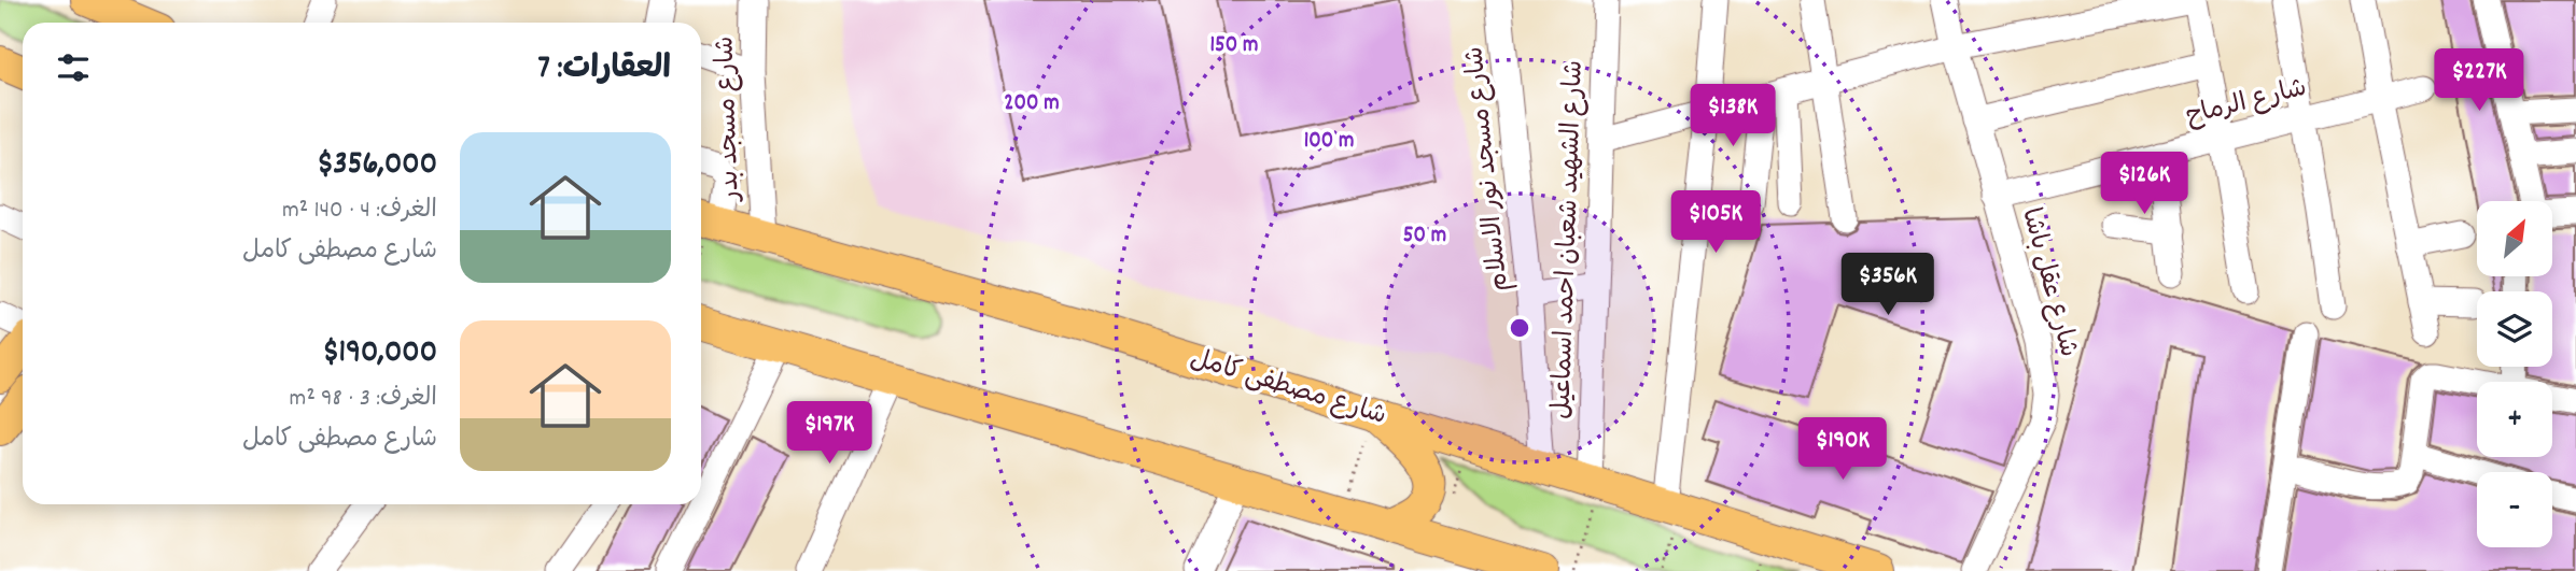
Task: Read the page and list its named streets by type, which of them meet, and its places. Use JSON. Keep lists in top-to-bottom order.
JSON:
{
  "streets": {
    "main road": ["شارع مصطفى كامل"],
    "street": [
      "شارع الرماح",
      "شارع مسجد بدر",
      "شارع مسجد نور الاسلام",
      "شارع الشهيد شعبان احمد اسماعيل",
      "شارع عقل باشا"
    ]
  },
  "crossings": [
    ["شارع الرماح", "شارع عقل باشا"],
    ["شارع مسجد بدر", "شارع مصطفى كامل"],
    ["شارع مسجد نور الاسلام", "شارع مصطفى كامل"],
    ["شارع الشهيد شعبان احمد اسماعيل", "شارع مصطفى كامل"]
  ],
  "north": "top right",
  "page": {
    "heading": "العقارات: 7",
    "price": [
      "$227K",
      "$138K",
      "$126K",
      "$105K",
      "$356K",
      "$197K",
      "$190K"
    ],
    "list": [
      {
        "name": "$356,000",
        "note": "الغرف: 4 · 140 m² · شارع مصطفى كامل"
      },
      {
        "name": "$190,000",
        "note": "الغرف: 3 · 98 m² · شارع مصطفى كامل"
      }
    ],
    "map_buttons": ["+", "−"]
  },
  "rings": [
    "150 m",
    "200 m",
    "100 m",
    "50 m"
  ]
}
